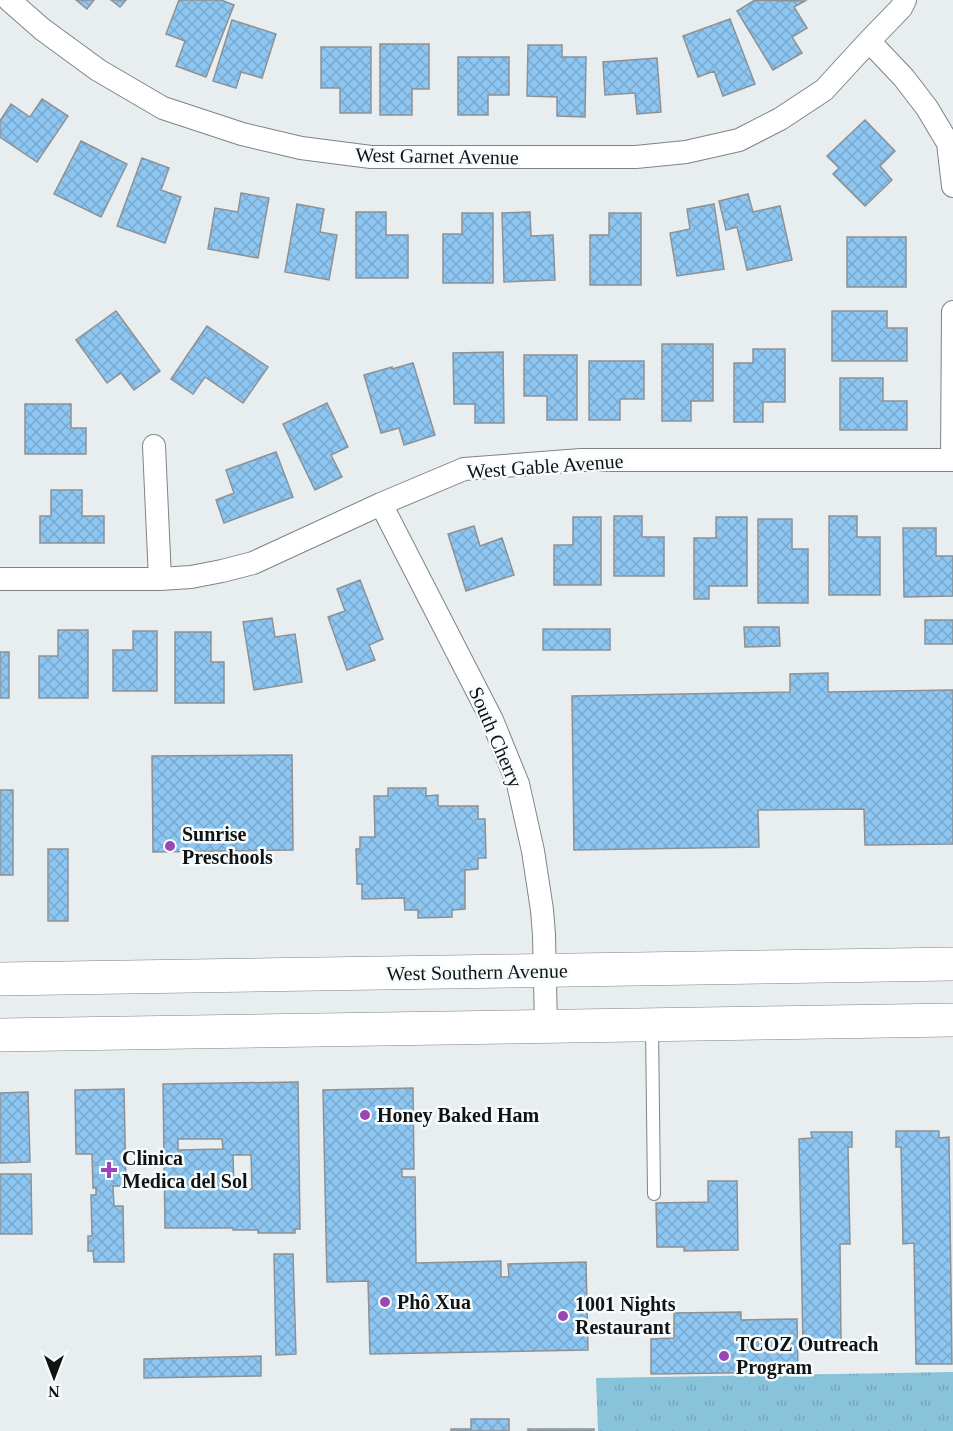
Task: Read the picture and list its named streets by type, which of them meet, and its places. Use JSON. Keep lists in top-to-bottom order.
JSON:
{
  "streets": {
    "main road": ["West Southern Avenue"],
    "street": ["West Garnet Avenue", "West Gable Avenue", "South Cherry"]
  },
  "crossings": [
    ["West Gable Avenue", "South Cherry"],
    ["South Cherry", "West Southern Avenue"]
  ],
  "places": {
    "other": [
      "Sunrise Preschools",
      "Honey Baked Ham",
      "Phô Xua",
      "1001 Nights Restaurant",
      "TCOZ Outreach Program"
    ],
    "health": ["Clinica Medica del Sol"]
  },
  "north": "bottom"
}
